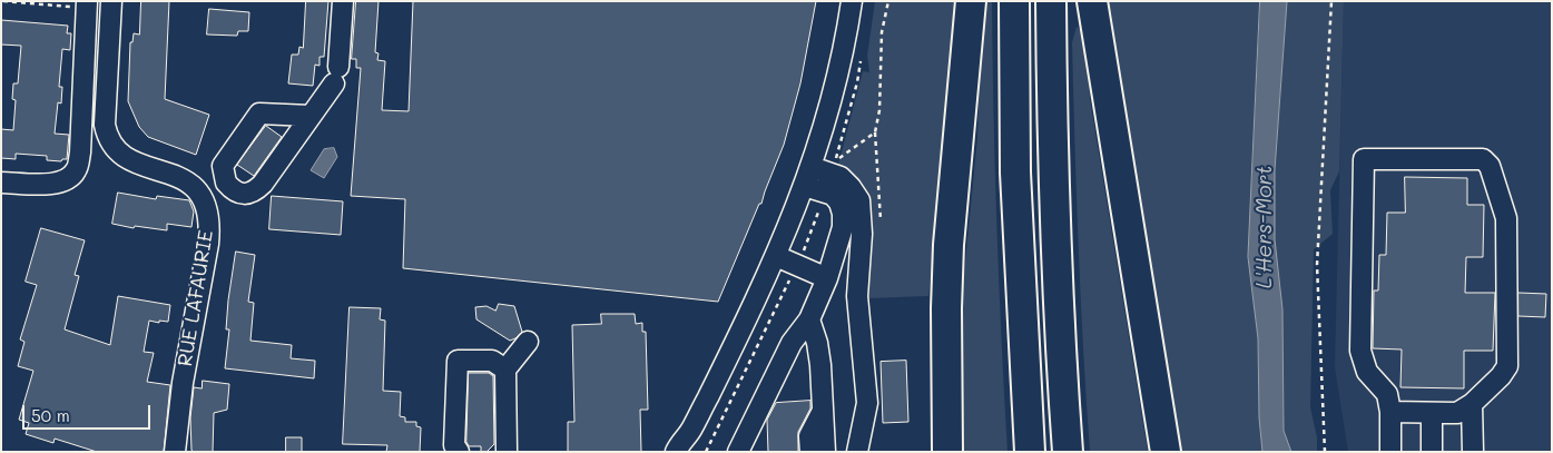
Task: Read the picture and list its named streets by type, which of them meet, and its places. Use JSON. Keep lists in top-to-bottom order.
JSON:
{
  "streets": {
    "street": ["RUE LAFAURIE"]
  },
  "water": ["L'Hers-Mort"],
  "scale_bar": "50 m"
}
